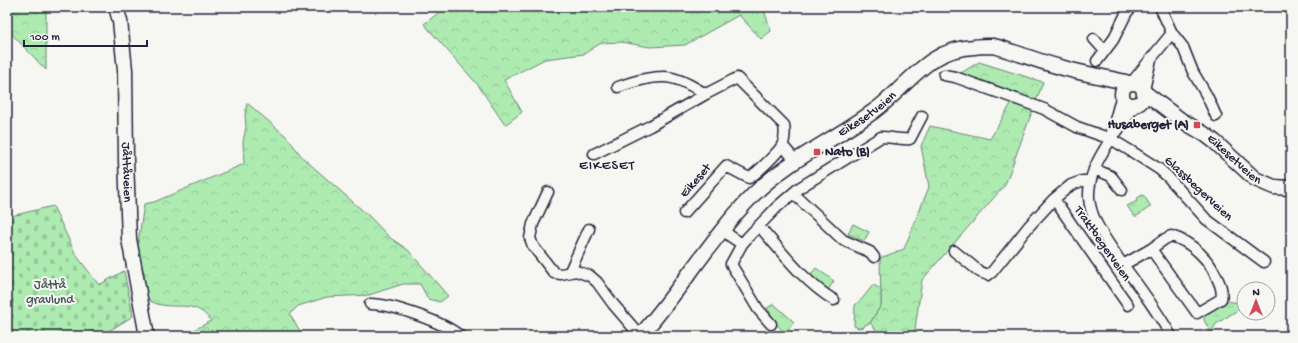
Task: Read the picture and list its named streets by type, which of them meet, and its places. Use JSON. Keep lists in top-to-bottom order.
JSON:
{
  "streets": {
    "main road": ["Eikesetveien", "Jåttåveien"],
    "street": ["Eikeset", "Glassbegerveien", "Traktbegerveien"]
  },
  "districts": ["EIKESET"],
  "parks": ["Jåttå gravlund"],
  "places": {
    "transit": ["Husaberget (A)", "Nato (B)"]
  },
  "scale_bar": "100 m",
  "north": "top"
}
